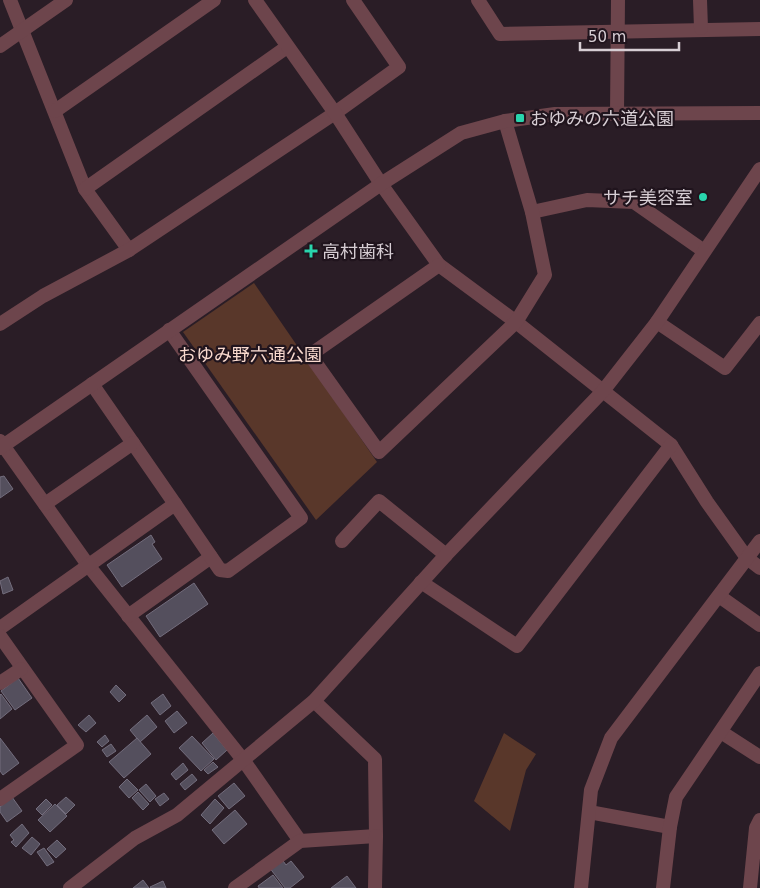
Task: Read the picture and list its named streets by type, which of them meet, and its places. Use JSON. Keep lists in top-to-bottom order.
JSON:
{
  "parks": ["おゆみ野六通公園"],
  "places": {
    "transit": ["おゆみの六道公園"],
    "other": ["サチ美容室"],
    "health": ["高村歯科"]
  },
  "scale_bar": "50 m"
}
